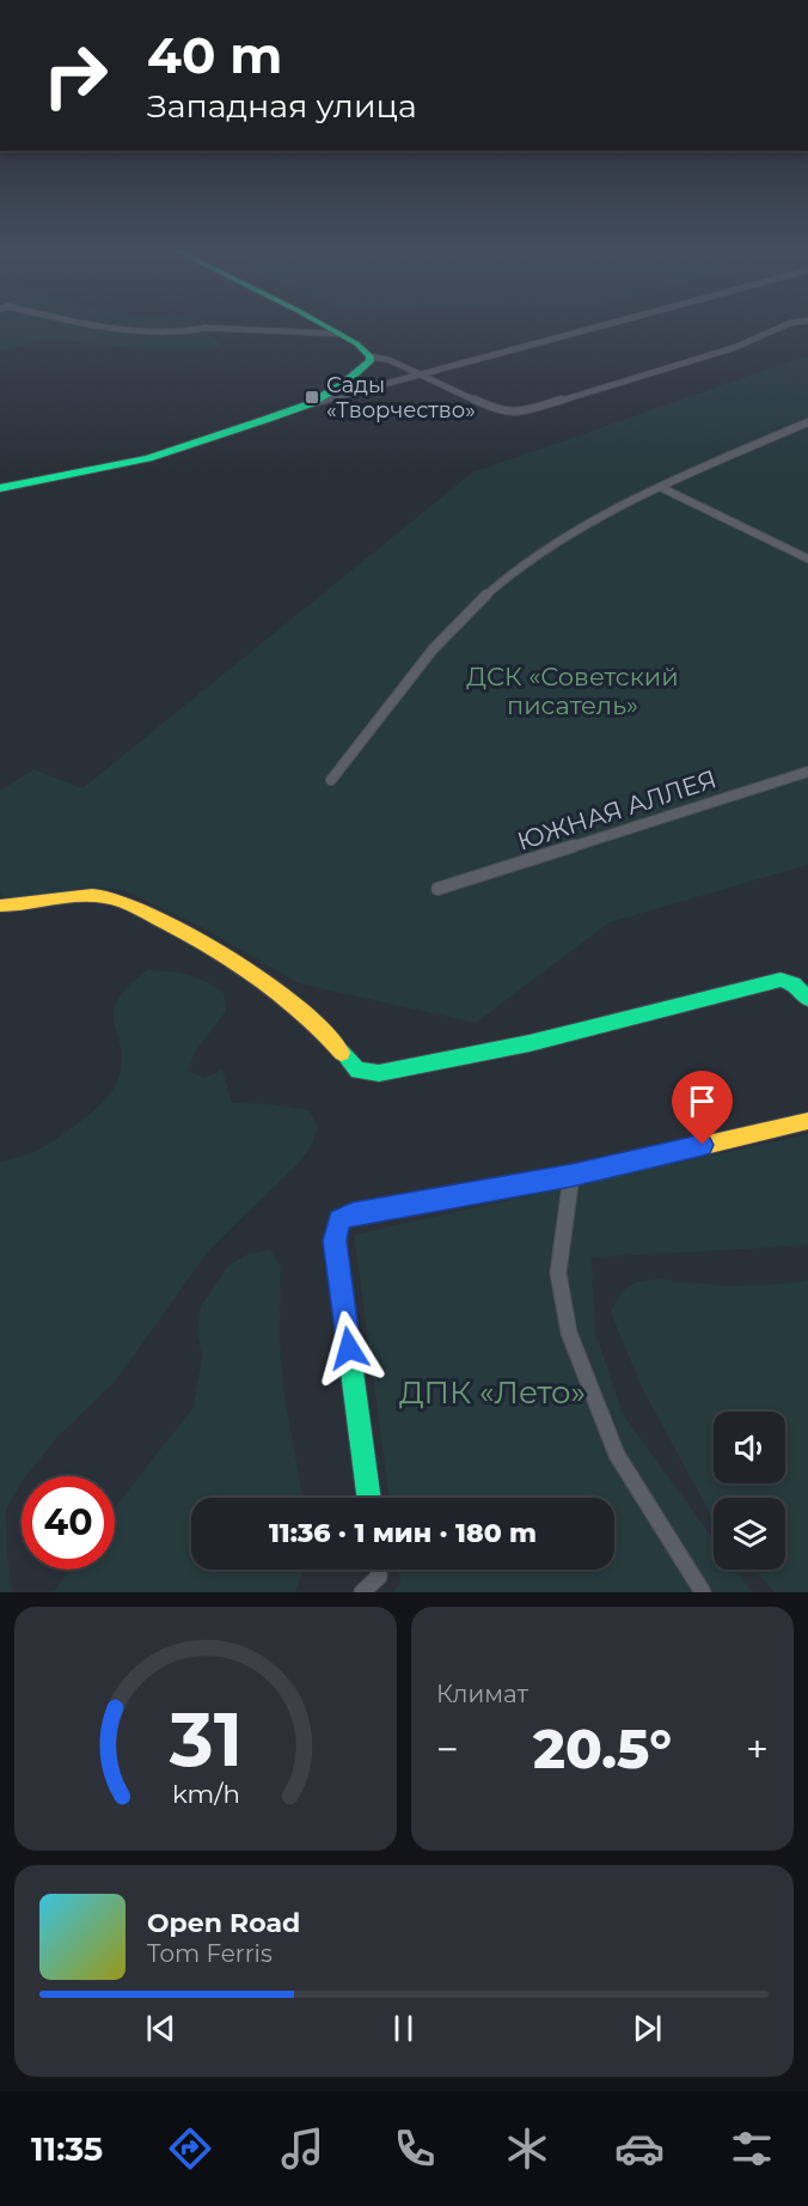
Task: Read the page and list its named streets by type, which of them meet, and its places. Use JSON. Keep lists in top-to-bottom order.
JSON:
{
  "streets": {
    "street": ["ЮЖНАЯ АЛЛЕЯ"]
  },
  "parks": ["ДСК «Советский писатель»", "ДПК «Лето»"],
  "places": {
    "transit": ["Сады «Творчество»"]
  },
  "page": {
    "turn": ["40 m", "Западная улица"],
    "limit": "40",
    "trip": "11:36 · 1 мин · 180 m",
    "tile": "Климат",
    "heat": ["−", "20.5°", "+"],
    "song": ["Open Road", "Tom Ferris"],
    "tabs": "11:35",
    "gauge": ["31", "km/h"]
  }
}
